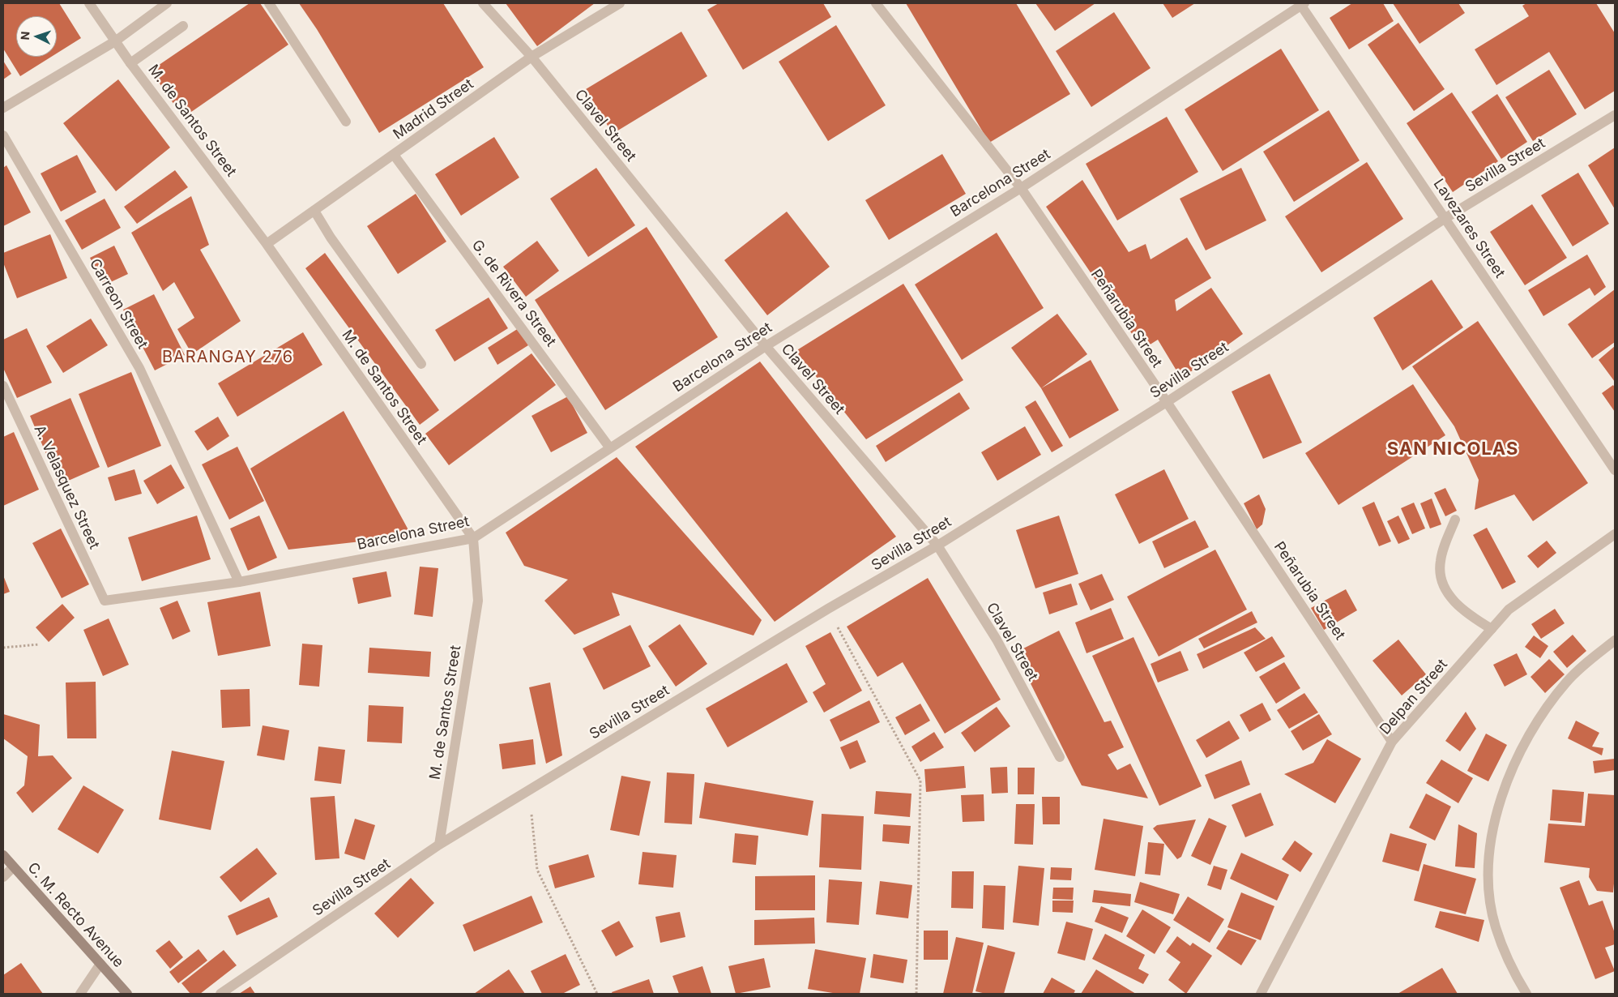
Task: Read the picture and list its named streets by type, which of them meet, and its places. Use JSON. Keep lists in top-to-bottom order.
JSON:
{
  "streets": {
    "main road": ["C. M. Recto Avenue"],
    "street": [
      "Madrid Street",
      "M. de Santos Street",
      "Clavel Street",
      "Sevilla Street",
      "Barcelona Street",
      "Lavezares Street",
      "G. de Rivera Street",
      "Carreon Street",
      "Peñarubia Street",
      "A. Velasquez Street",
      "Delpan Street"
    ]
  },
  "crossings": [
    ["Madrid Street", "M. de Santos Street"],
    ["Madrid Street", "Clavel Street"],
    ["Madrid Street", "G. de Rivera Street"],
    ["M. de Santos Street", "Sevilla Street"],
    ["M. de Santos Street", "Barcelona Street"],
    ["Clavel Street", "Sevilla Street"],
    ["Clavel Street", "Barcelona Street"],
    ["Sevilla Street", "Lavezares Street"],
    ["Sevilla Street", "Peñarubia Street"],
    ["Barcelona Street", "Lavezares Street"],
    ["Barcelona Street", "G. de Rivera Street"],
    ["Barcelona Street", "Carreon Street"],
    ["Barcelona Street", "Peñarubia Street"],
    ["Barcelona Street", "A. Velasquez Street"],
    ["Peñarubia Street", "Delpan Street"]
  ],
  "districts": ["BARANGAY 276", "SAN NICOLAS"],
  "north": "left"
}
